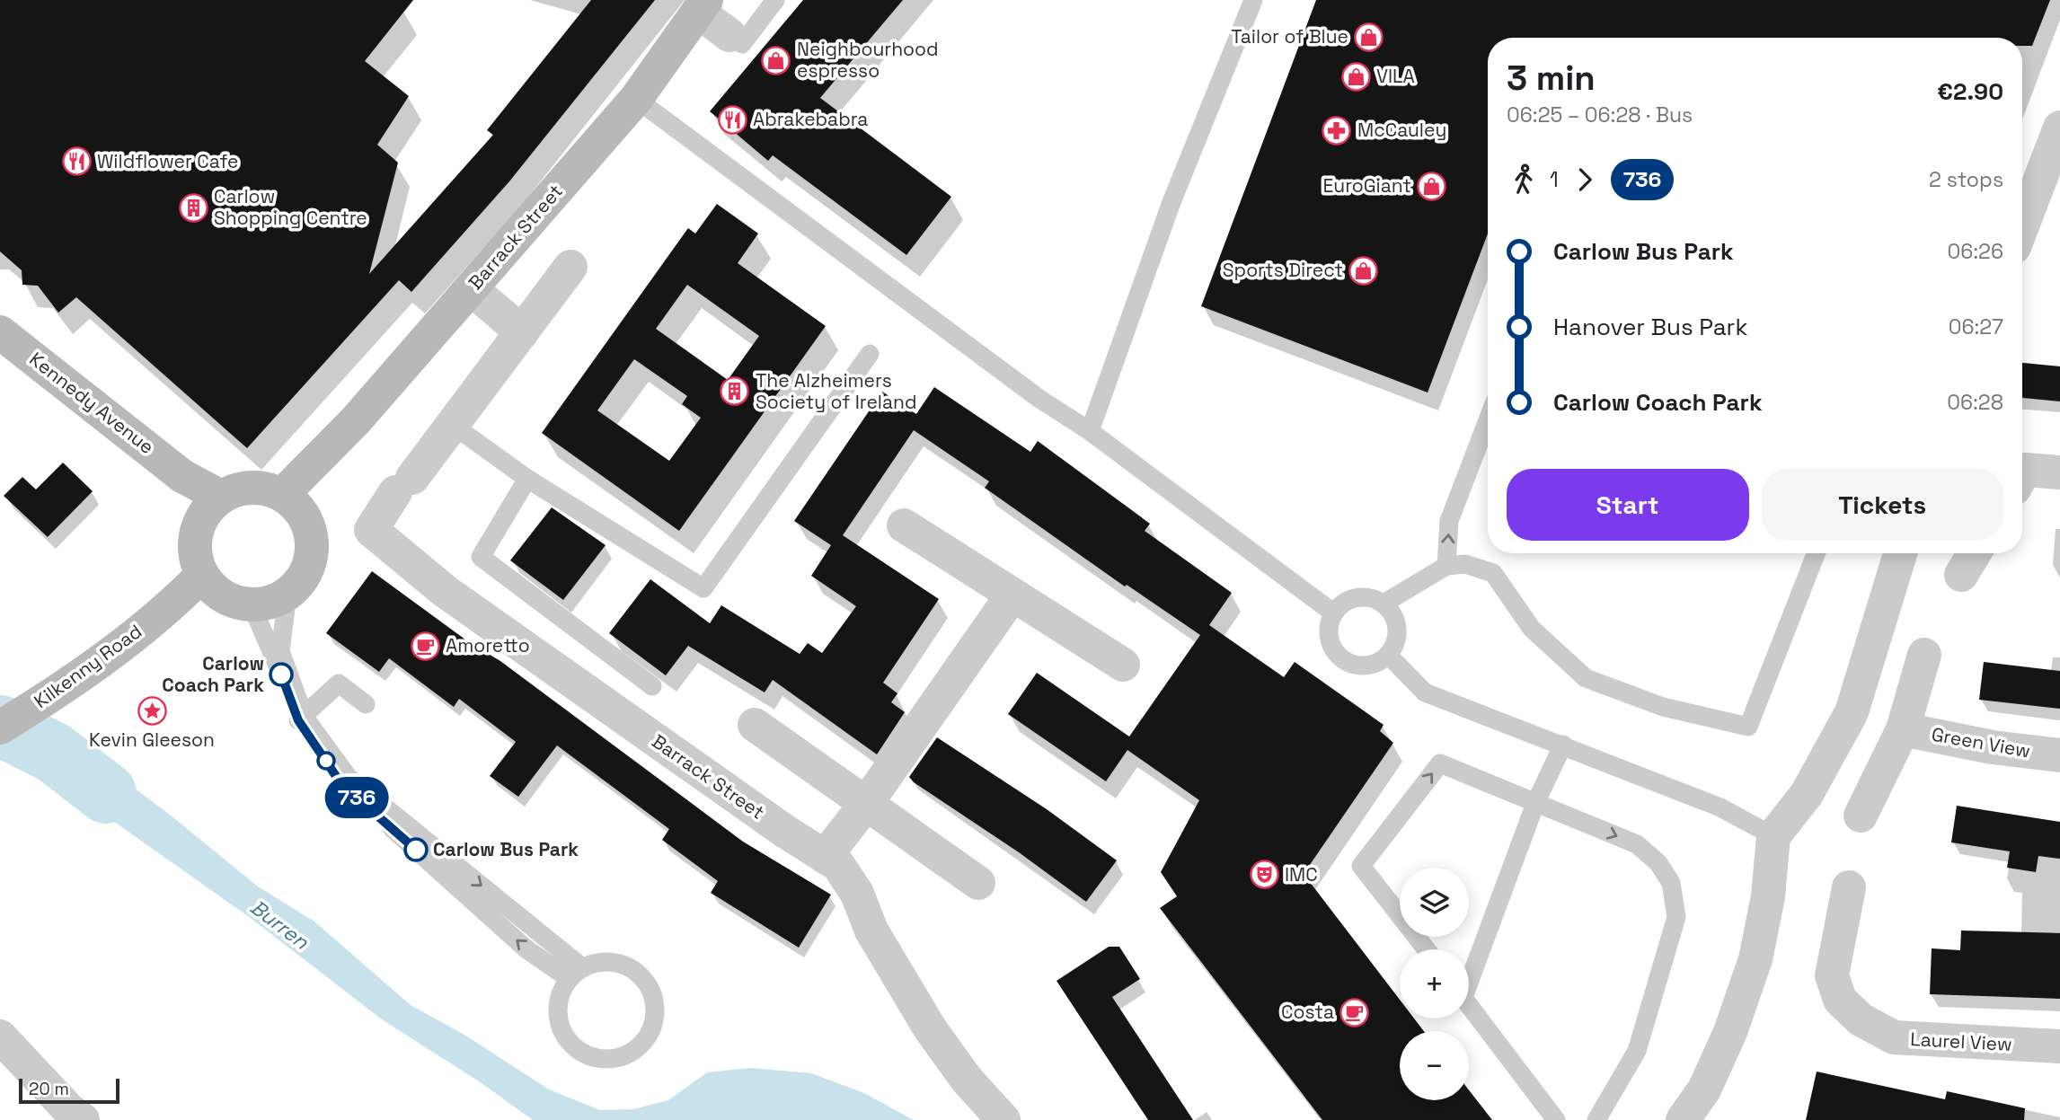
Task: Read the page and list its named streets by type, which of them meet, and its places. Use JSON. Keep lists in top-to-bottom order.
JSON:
{
  "streets": {
    "main road": ["Barrack Street", "Kennedy Avenue", "Kilkenny Road"],
    "street": ["Green View", "Laurel View"]
  },
  "crossings": [
    ["Barrack Street", "Kennedy Avenue"],
    ["Barrack Street", "Kilkenny Road"],
    ["Kennedy Avenue", "Kilkenny Road"]
  ],
  "water": ["Burren"],
  "places": {
    "shop": [
      "Tailor of Blue",
      "Neighbourhood espresso",
      "VILA",
      "EuroGiant",
      "Sports Direct"
    ],
    "restaurant": ["Abrakebabra", "Wildflower Cafe"],
    "pharmacy": ["McCauley"],
    "building": ["Carlow Shopping Centre", "The Alzheimers Society of Ireland"],
    "cafe": ["Amoretto", "Costa"],
    "other": ["Carlow Coach Park", "Carlow Bus Park"],
    "place": ["Kevin Gleeson"],
    "theatre": ["IMC"]
  },
  "lines": ["bus line 736"],
  "scale_bar": "20 m",
  "page": {
    "on_map": "736",
    "heading": ["3 min", "06:25 – 06:28 · Bus", "€2.90"],
    "legs": ["1", "736", "2 stops"],
    "list": [
      {
        "name": "Carlow Bus Park",
        "value": "06:26"
      },
      {
        "name": "Hanover Bus Park",
        "value": "06:27"
      },
      {
        "name": "Carlow Coach Park",
        "value": "06:28"
      }
    ],
    "buttons": ["Start", "Tickets"],
    "map_buttons": ["+", "−"],
    "scale": "20 m"
  }
}
